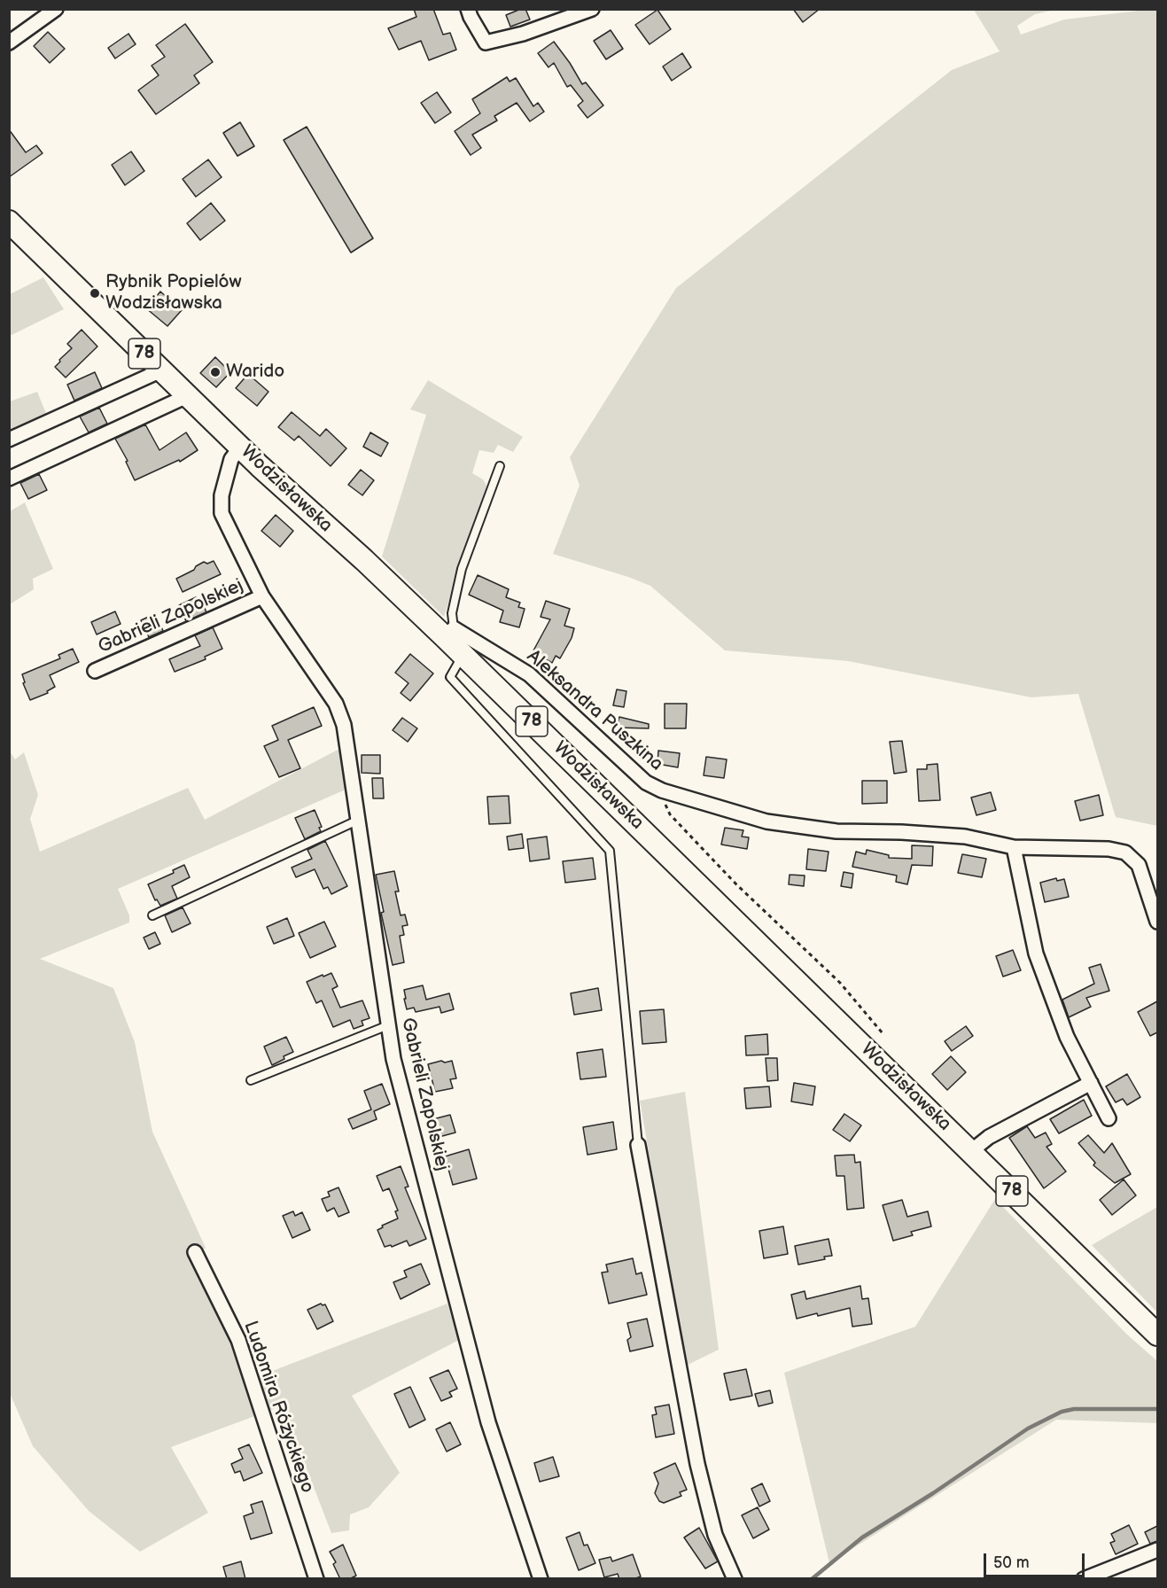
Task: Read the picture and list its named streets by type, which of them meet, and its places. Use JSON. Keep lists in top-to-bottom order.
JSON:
{
  "streets": {
    "main road": ["78", "Wodzisławska"],
    "street": ["Gabrieli Zapolskiej", "Aleksandra Puszkina", "Ludomira Różyckiego"]
  },
  "crossings": [
    ["Wodzisławska", "Gabrieli Zapolskiej"],
    ["Wodzisławska", "Aleksandra Puszkina"]
  ],
  "places": ["Rybnik Popielów Wodzisławska", "Warido"],
  "scale_bar": "50 m"
}
